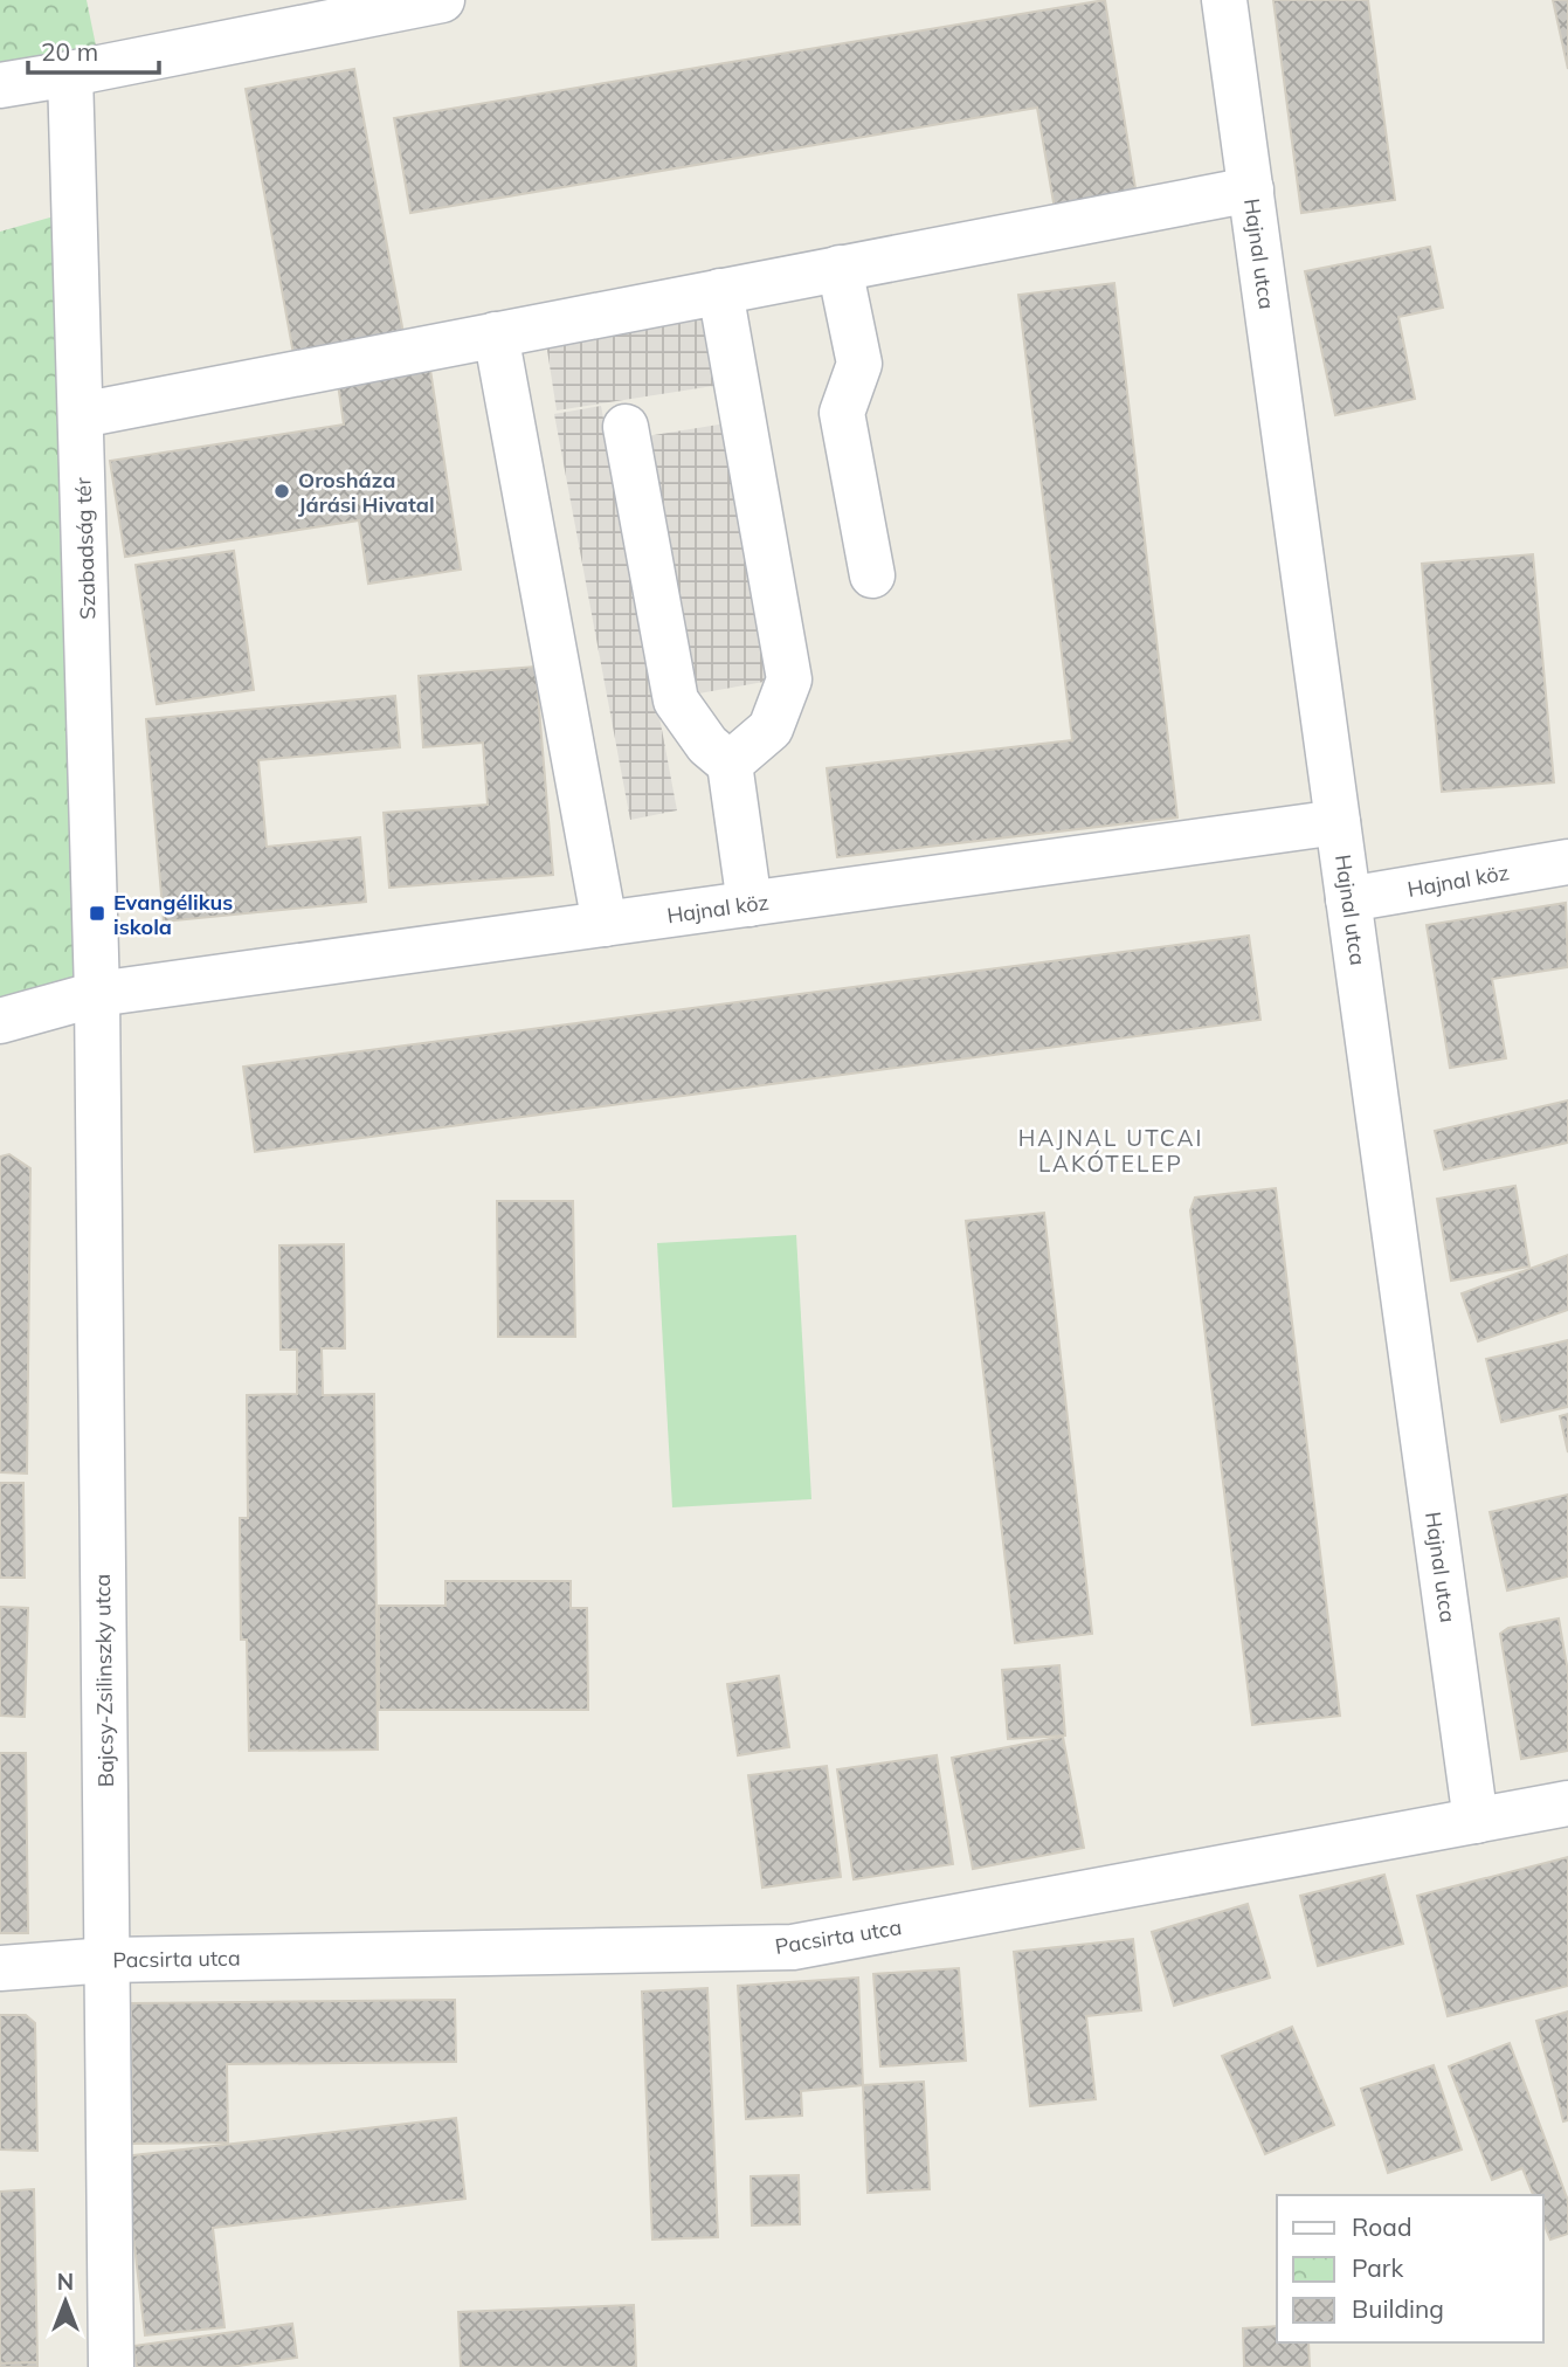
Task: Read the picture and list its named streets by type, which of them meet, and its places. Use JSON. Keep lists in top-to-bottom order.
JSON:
{
  "streets": {
    "street": [
      "Hajnal utca",
      "Szabadság tér",
      "Hajnal köz",
      "Bajcsy-Zsilinszky utca",
      "Pacsirta utca"
    ]
  },
  "crossings": [
    ["Hajnal utca", "Hajnal köz"],
    ["Hajnal utca", "Pacsirta utca"],
    ["Szabadság tér", "Hajnal köz"],
    ["Szabadság tér", "Bajcsy-Zsilinszky utca"],
    ["Hajnal köz", "Bajcsy-Zsilinszky utca"],
    ["Bajcsy-Zsilinszky utca", "Pacsirta utca"]
  ],
  "districts": ["HAJNAL UTCAI LAKÓTELEP"],
  "places": {
    "other": ["Orosháza Járási Hivatal"],
    "transit": ["Evangélikus iskola"]
  },
  "legend": ["Road", "Park", "Building"],
  "scale_bar": "20 m",
  "north": "top"
}
